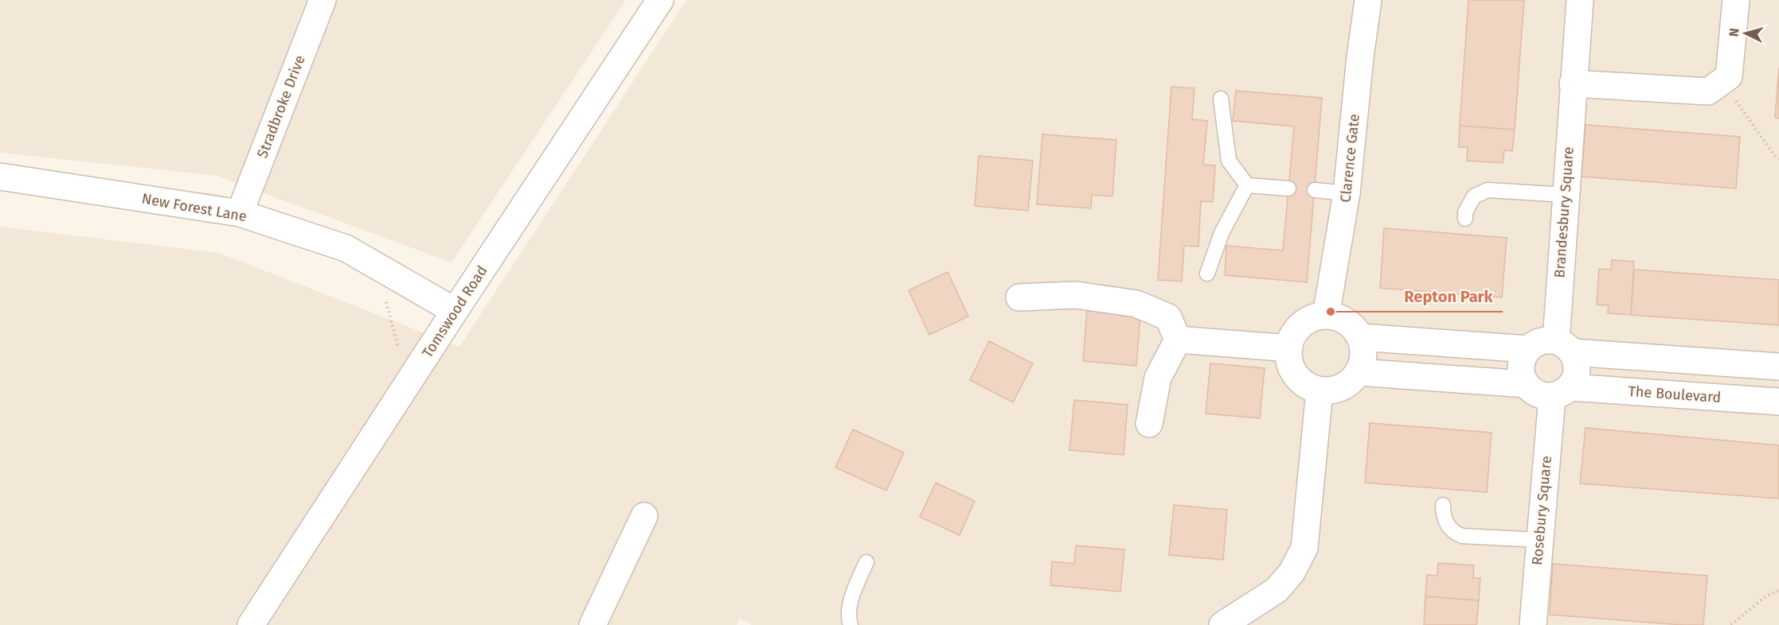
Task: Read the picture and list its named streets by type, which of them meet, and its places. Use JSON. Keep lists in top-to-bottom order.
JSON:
{
  "streets": {
    "street": [
      "Stradbroke Drive",
      "Clarence Gate",
      "New Forest Lane",
      "Brandesbury Square",
      "Tomswood Road",
      "The Boulevard",
      "Rosebury Square"
    ]
  },
  "crossings": [
    ["Stradbroke Drive", "New Forest Lane"],
    ["New Forest Lane", "Tomswood Road"],
    ["Brandesbury Square", "The Boulevard"],
    ["Brandesbury Square", "Rosebury Square"],
    ["The Boulevard", "Rosebury Square"]
  ],
  "places": ["Repton Park"],
  "north": "left"
}
